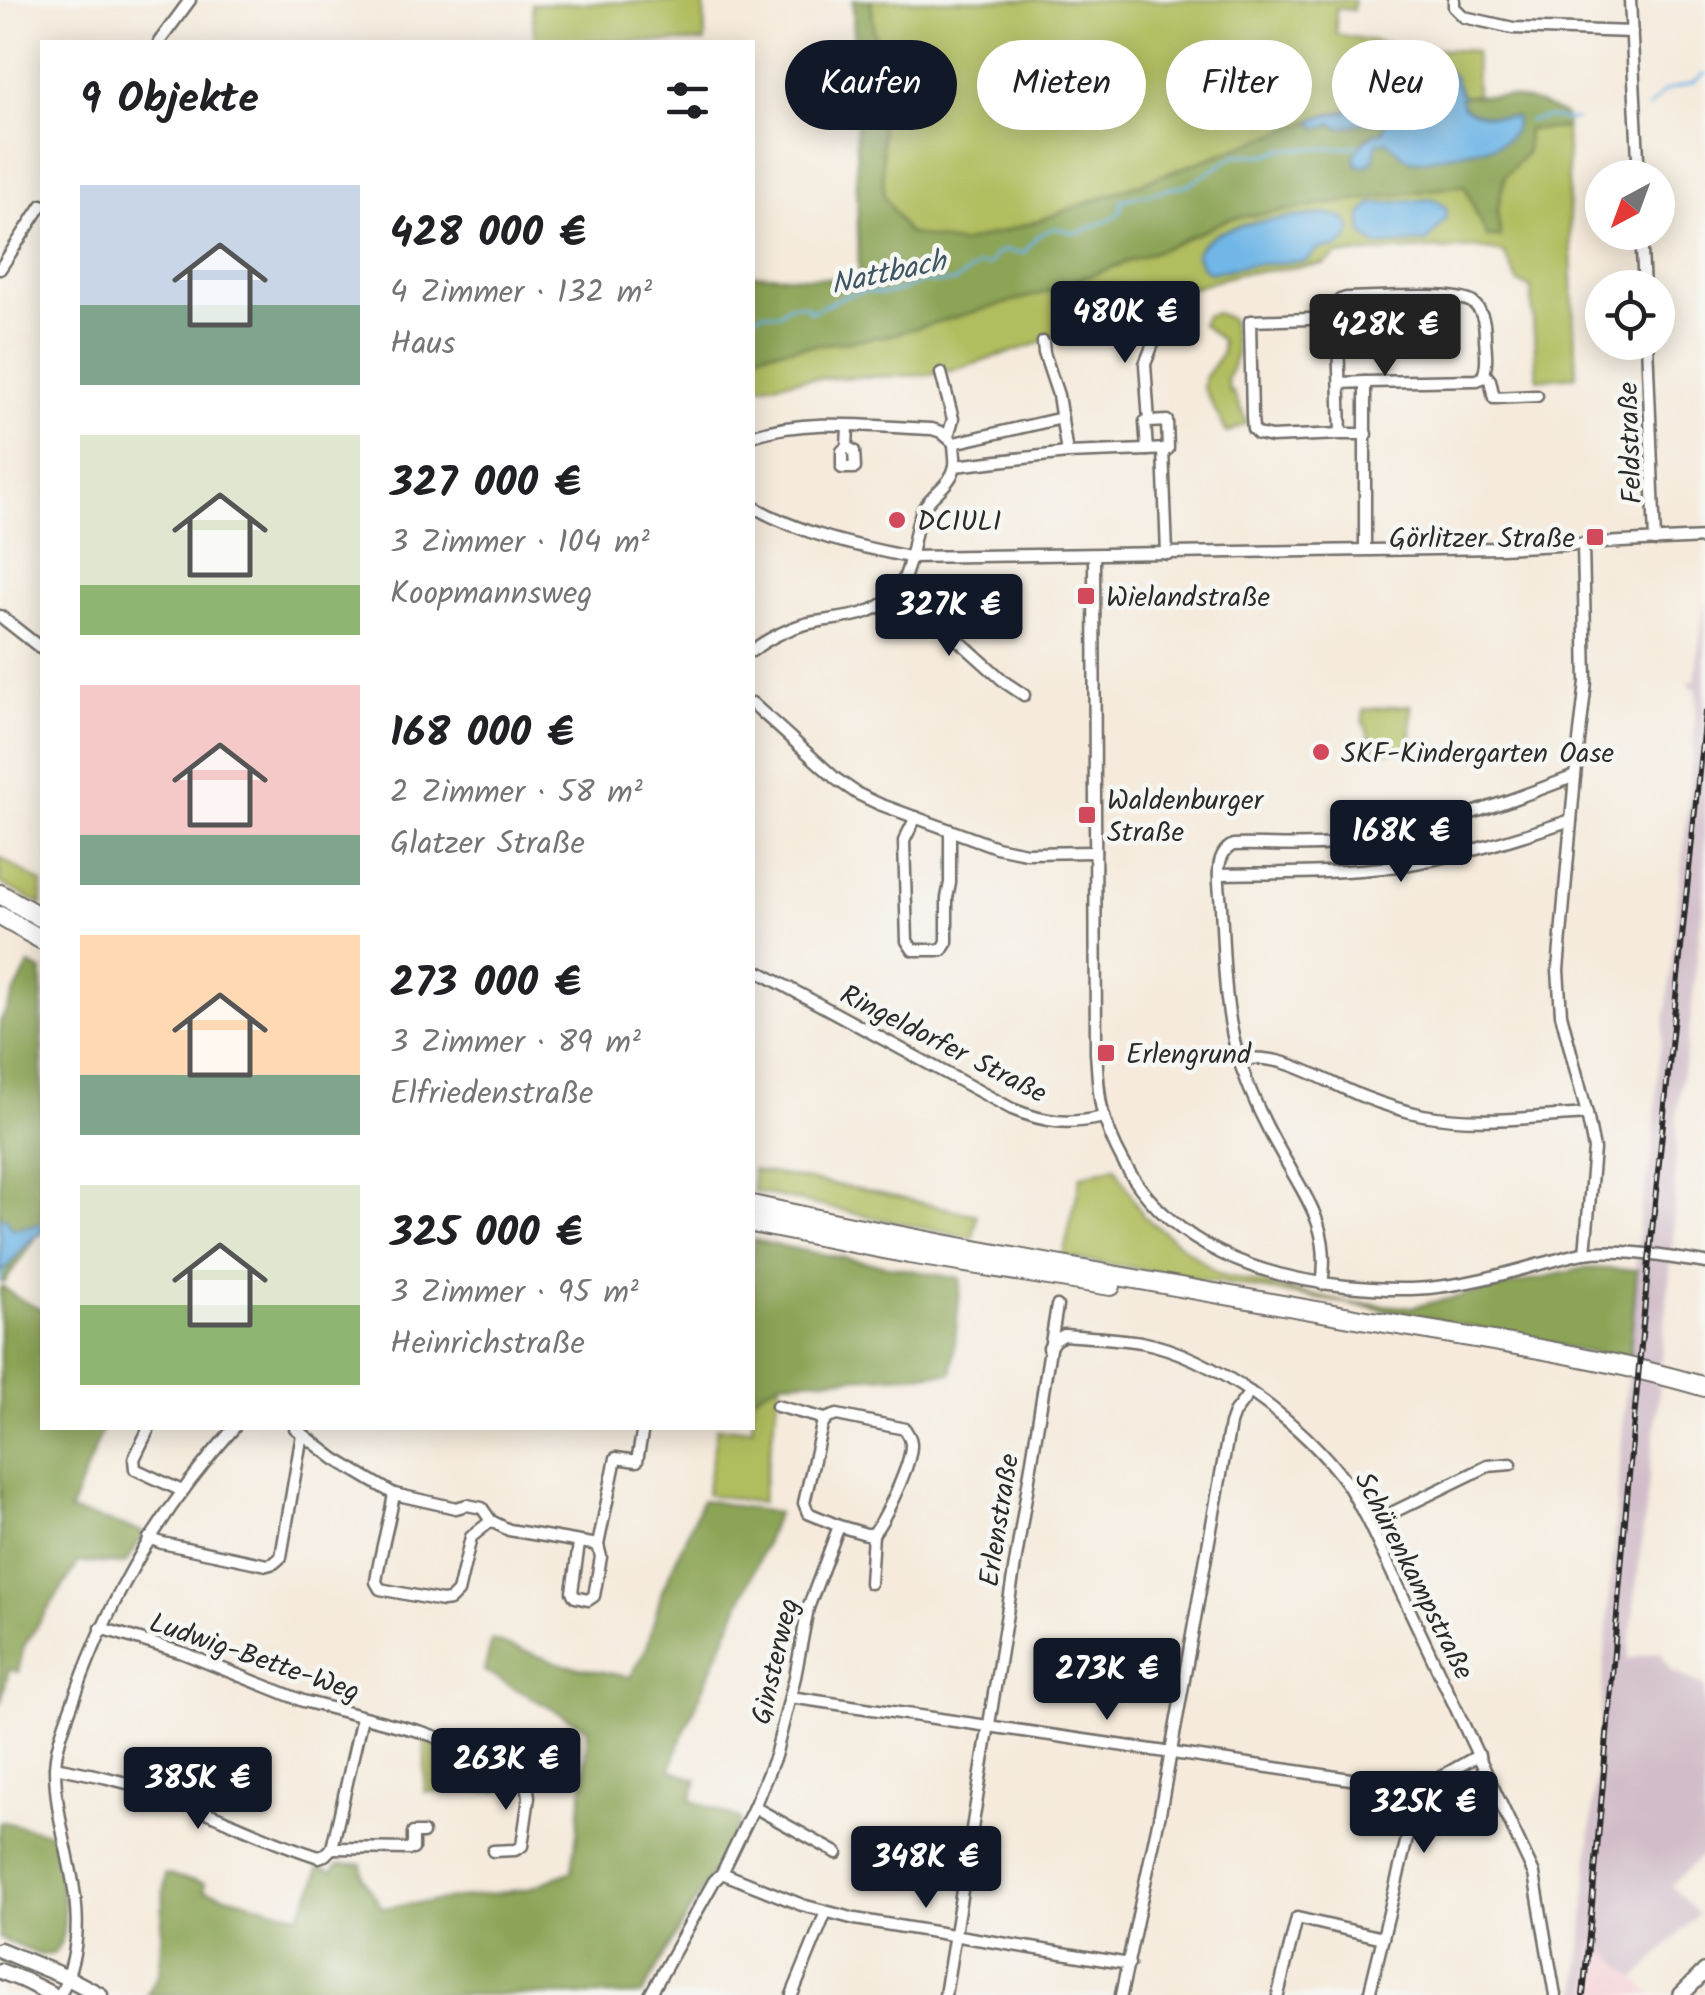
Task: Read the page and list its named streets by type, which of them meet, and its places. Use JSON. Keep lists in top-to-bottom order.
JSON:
{
  "streets": {
    "street": [
      "Feldstraße",
      "Ringeldorfer Straße",
      "Erlenstraße",
      "Schürenkampstraße",
      "Ludwig-Bette-Weg",
      "Ginsterweg"
    ]
  },
  "crossings": [
    ["Erlenstraße", "Schürenkampstraße"]
  ],
  "water": ["Nattbach"],
  "places": {
    "other": ["DC1ULI", "SKF-Kindergarten Oase"],
    "transit": [
      "Görlitzer Straße",
      "Wielandstraße",
      "Waldenburger Straße",
      "Erlengrund"
    ]
  },
  "north": "bottom left",
  "page": {
    "chip": [
      "Kaufen",
      "Mieten",
      "Filter",
      "Neu"
    ],
    "heading": "9 Objekte",
    "list": [
      {
        "name": "428 000 €",
        "note": "4 Zimmer · 132 m² · Haus"
      },
      {
        "name": "327 000 €",
        "note": "3 Zimmer · 104 m² · Koopmannsweg"
      },
      {
        "name": "168 000 €",
        "note": "2 Zimmer · 58 m² · Glatzer Straße"
      },
      {
        "name": "273 000 €",
        "note": "3 Zimmer · 89 m² · Elfriedenstraße"
      },
      {
        "name": "325 000 €",
        "note": "3 Zimmer · 95 m² · Heinrichstraße"
      }
    ],
    "price": [
      "480K €",
      "428K €",
      "327K €",
      "168K €",
      "273K €",
      "263K €",
      "385K €",
      "325K €",
      "348K €"
    ]
  }
}
